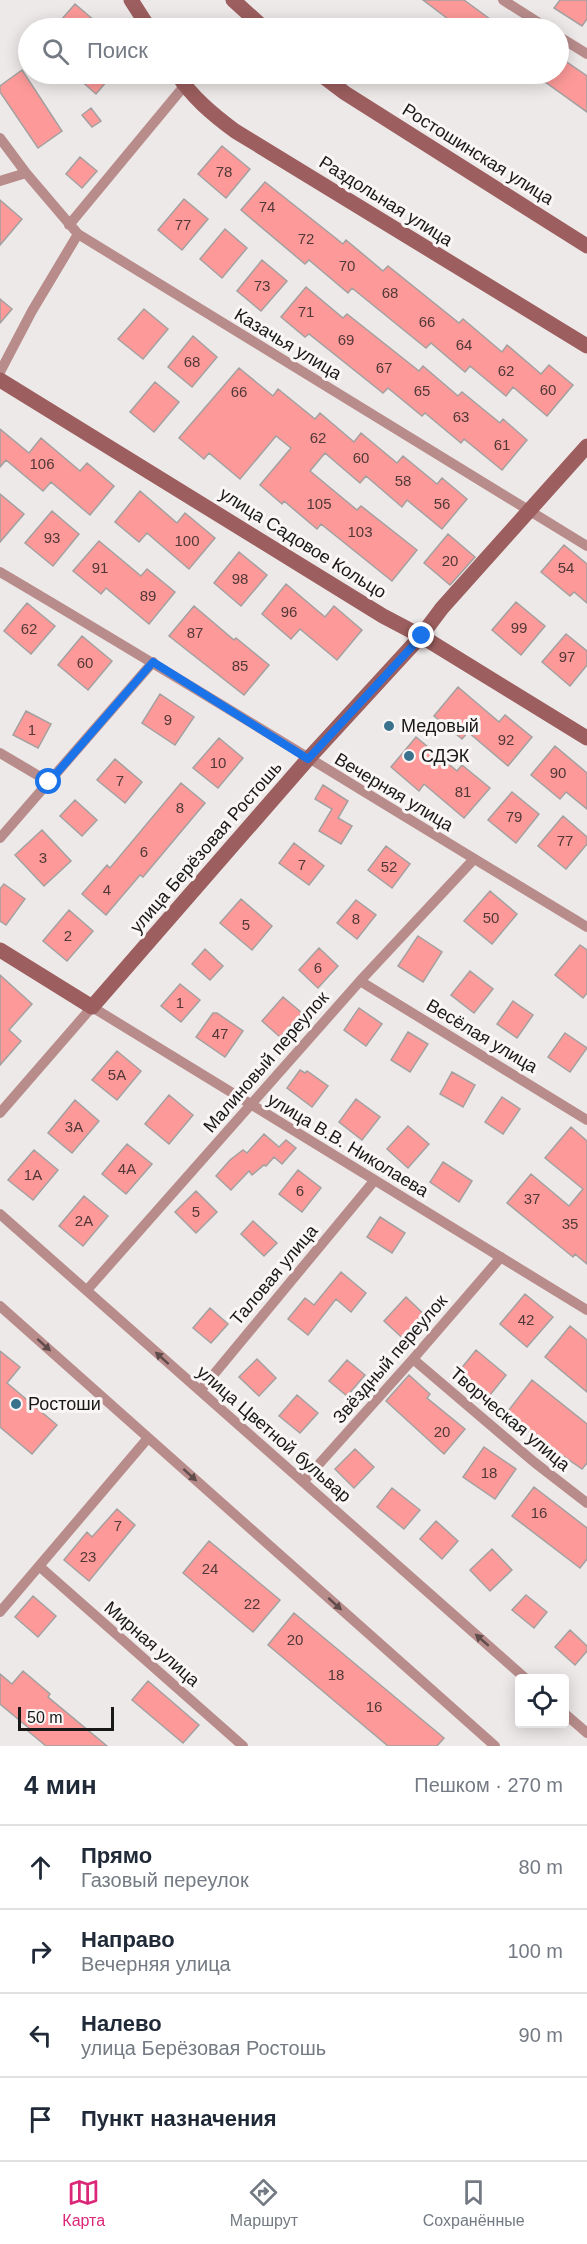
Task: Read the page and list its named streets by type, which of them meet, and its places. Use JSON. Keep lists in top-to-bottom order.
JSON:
{
  "streets": {
    "street": [
      "Ростошинская улица",
      "Раздольная улица",
      "Казачья улица",
      "улица Садовое Кольцо",
      "Вечерняя улица",
      "улица Берёзовая Ростошь",
      "Весёлая улица",
      "Малиновый переулок",
      "улица В.В. Николаева",
      "Таловая улица",
      "Звёздный переулок",
      "Творческая улица",
      "улица Цветной бульвар",
      "Мирная улица"
    ]
  },
  "crossings": [
    ["Казачья улица", "улица Берёзовая Ростошь"],
    ["улица Садовое Кольцо", "улица Берёзовая Ростошь"],
    ["Вечерняя улица", "улица Берёзовая Ростошь"],
    ["Вечерняя улица", "Малиновый переулок"],
    ["улица Берёзовая Ростошь", "улица В.В. Николаева"],
    ["Весёлая улица", "Малиновый переулок"],
    ["Малиновый переулок", "улица В.В. Николаева"],
    ["Малиновый переулок", "улица Цветной бульвар"],
    ["улица В.В. Николаева", "Таловая улица"],
    ["улица В.В. Николаева", "Звёздный переулок"],
    ["Таловая улица", "улица Цветной бульвар"],
    ["Звёздный переулок", "Творческая улица"],
    ["Звёздный переулок", "улица Цветной бульвар"]
  ],
  "places": ["Медовый", "СДЭК", "Ростоши"],
  "house_numbers": [
    "78",
    "74",
    "77",
    "72",
    "70",
    "73",
    "68",
    "71",
    "66",
    "69",
    "64",
    "68",
    "67",
    "62",
    "60",
    "65",
    "66",
    "63",
    "62",
    "61",
    "60",
    "106",
    "58",
    "105",
    "56",
    "103",
    "93",
    "100",
    "20",
    "91",
    "54",
    "98",
    "89",
    "96",
    "99",
    "62",
    "87",
    "97",
    "60",
    "85",
    "9",
    "1",
    "92",
    "10",
    "90",
    "7",
    "81",
    "8",
    "79",
    "77",
    "6",
    "3",
    "7",
    "52",
    "4",
    "50",
    "8",
    "5",
    "2",
    "6",
    "1",
    "47",
    "5А",
    "3А",
    "4А",
    "1А",
    "6",
    "37",
    "5",
    "2А",
    "35",
    "42",
    "20",
    "18",
    "16",
    "7",
    "23",
    "24",
    "22",
    "20",
    "18",
    "16"
  ],
  "scale_bar": "50 m",
  "page": {
    "search": "Поиск",
    "scale": "50 m",
    "heading": ["4 мин", "Пешком · 270 m"],
    "list": [
      ["Прямо", "Газовый переулок", "80 m"],
      ["Направо", "Вечерняя улица", "100 m"],
      ["Налево", "улица Берёзовая Ростошь", "90 m"],
      "Пункт назначения"
    ],
    "nav": ["Карта", "Маршрут", "Сохранённые"]
  }
}
